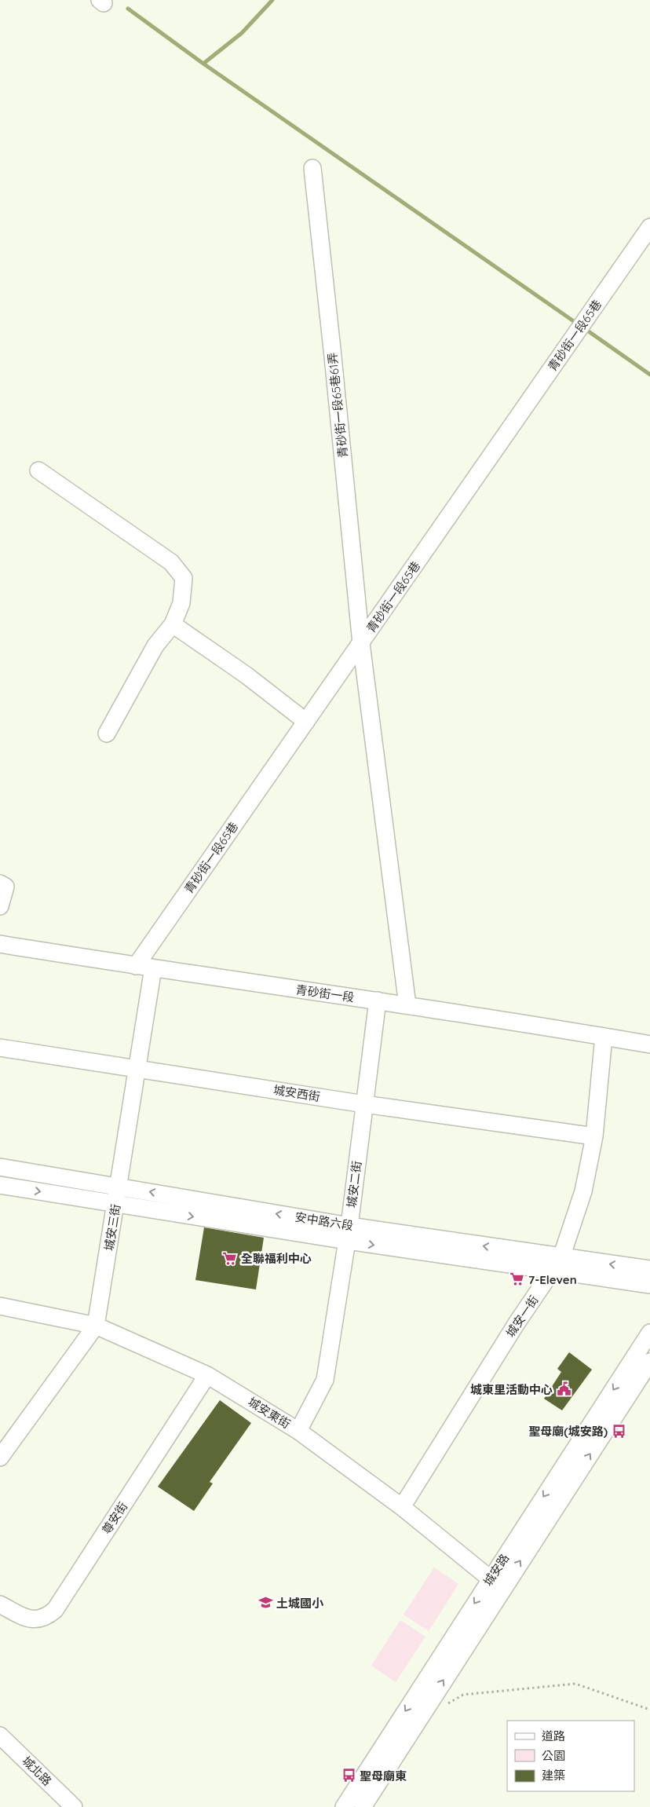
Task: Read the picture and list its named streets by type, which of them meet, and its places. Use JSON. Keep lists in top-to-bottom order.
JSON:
{
  "streets": {
    "street": [
      "青砂街一段65巷",
      "青砂街一段65巷61弄",
      "青砂街一段",
      "城安西街",
      "城安二街",
      "安中路六段",
      "城安三街",
      "城安一街",
      "城安東街",
      "尊安街",
      "城安路",
      "城北路"
    ]
  },
  "crossings": [
    ["青砂街一段65巷", "青砂街一段65巷61弄"],
    ["青砂街一段65巷", "青砂街一段"],
    ["青砂街一段65巷61弄", "青砂街一段"],
    ["青砂街一段", "城安二街"],
    ["青砂街一段", "城安三街"],
    ["青砂街一段", "城安一街"],
    ["城安西街", "城安二街"],
    ["城安西街", "城安三街"],
    ["城安西街", "城安一街"],
    ["城安二街", "安中路六段"],
    ["城安二街", "城安東街"],
    ["安中路六段", "城安三街"],
    ["安中路六段", "城安一街"],
    ["城安三街", "城安東街"],
    ["城安一街", "城安東街"],
    ["城安東街", "尊安街"],
    ["城安東街", "城安路"]
  ],
  "places": {
    "supermarket": ["全聯福利中心", "7-Eleven"],
    "public building": ["城東里活動中心"],
    "bus stop": ["聖母廟(城安路)", "聖母廟東"],
    "school or university": ["土城國小"]
  },
  "legend": ["道路", "公園", "建築"]
}
